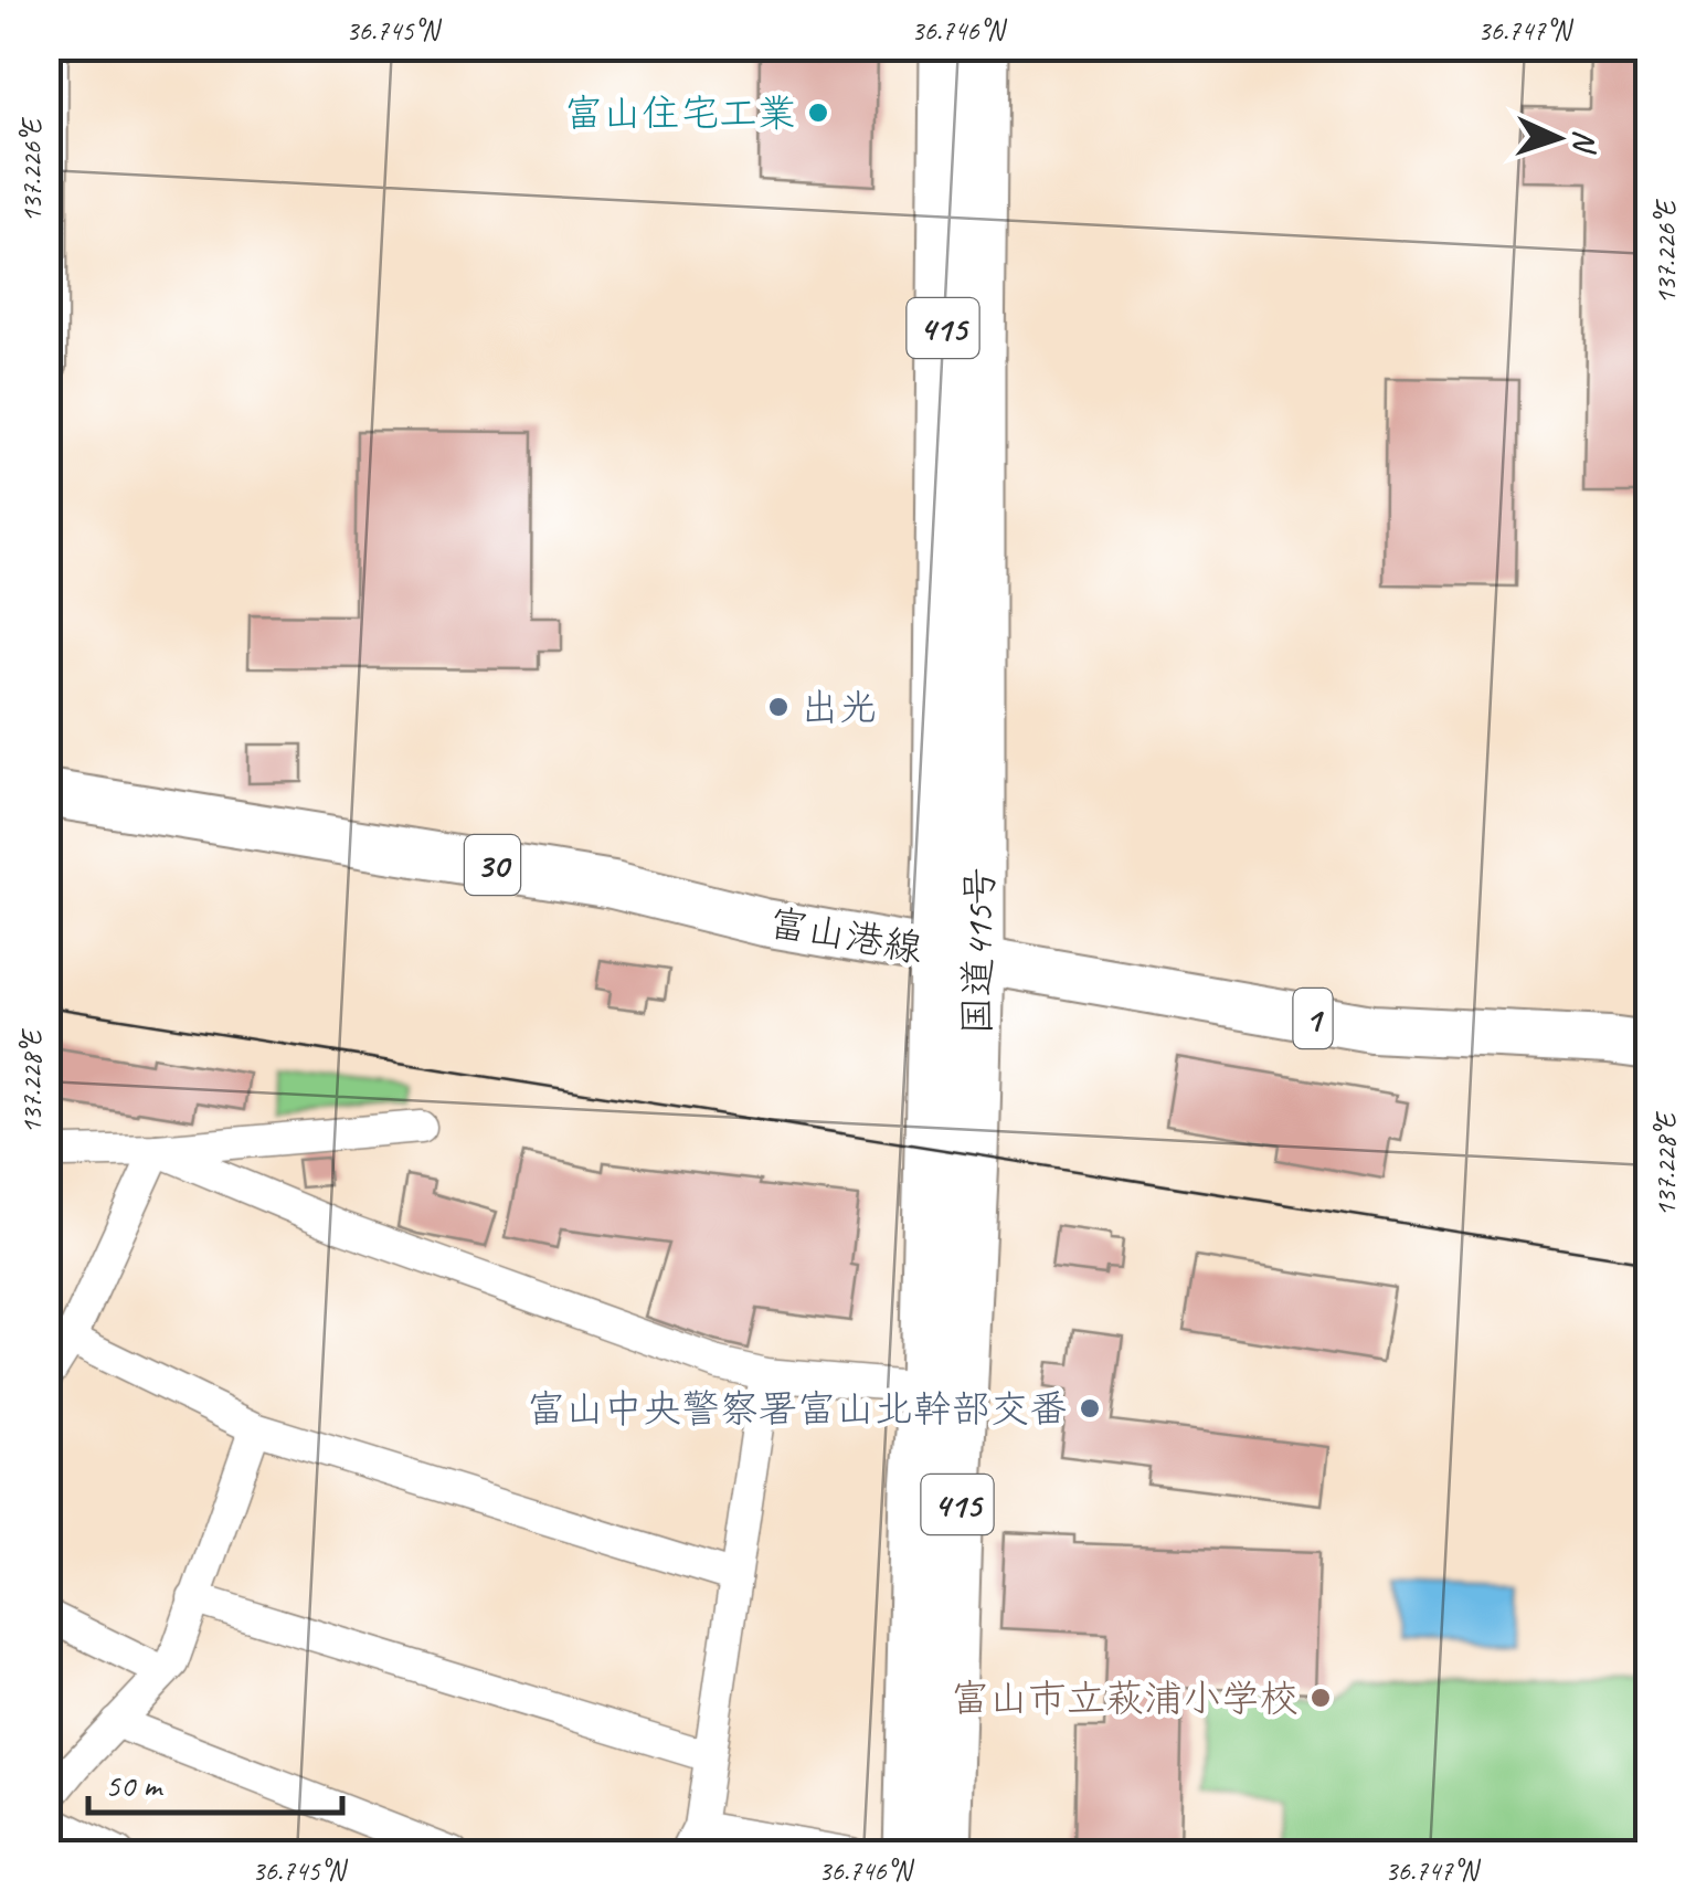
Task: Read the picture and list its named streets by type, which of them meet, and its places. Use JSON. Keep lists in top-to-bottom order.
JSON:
{
  "streets": {
    "highway": ["415", "国道415号"],
    "main road": ["30", "富山港線", "1"]
  },
  "crossings": [
    ["富山港線", "国道415号"]
  ],
  "places": [
    "富山住宅工業",
    "出光",
    "富山中央警察署富山北幹部交番",
    "富山市立萩浦小学校"
  ],
  "scale_bar": "50 m",
  "north": "right",
  "coordinates": [
    "36.745°N",
    "36.746°N",
    "36.747°N",
    "137.226°E",
    "137.228°E"
  ]
}
